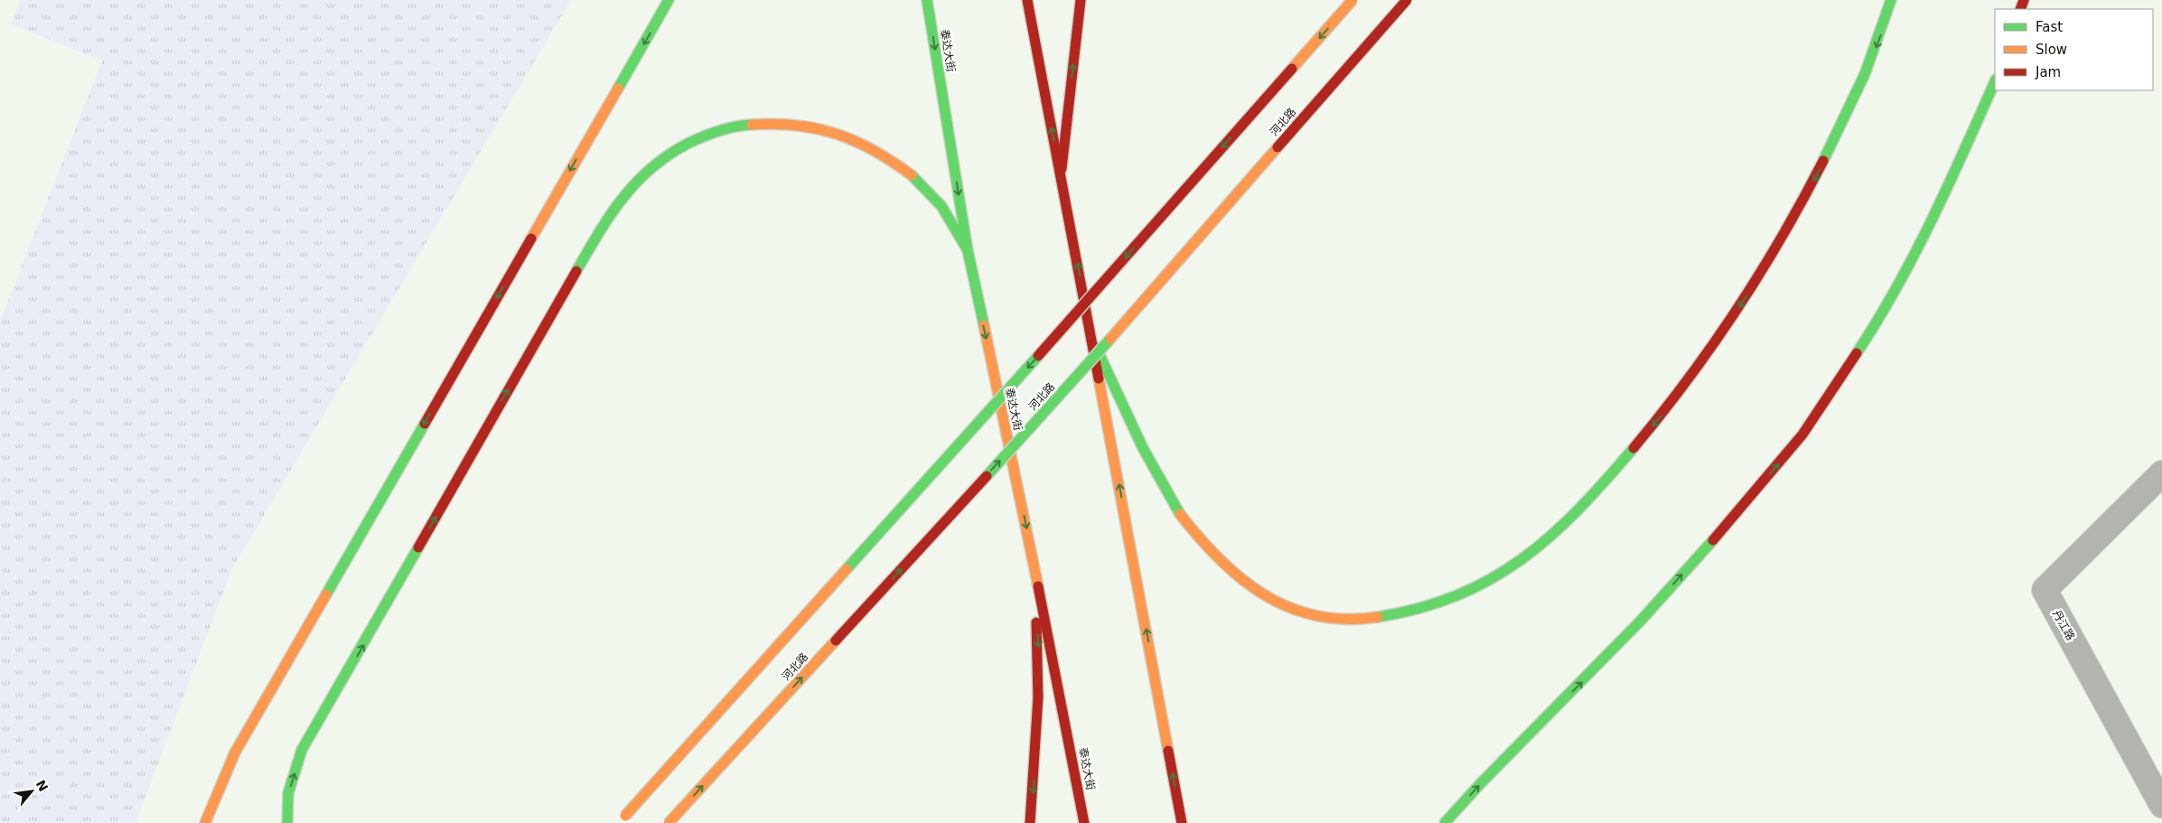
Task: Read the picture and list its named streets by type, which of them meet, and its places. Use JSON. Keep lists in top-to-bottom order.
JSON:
{
  "streets": {
    "main road": ["泰达大街", "河北路"],
    "street": ["丹江路"]
  },
  "one_way": ["泰达大街"],
  "legend": ["Fast", "Slow", "Jam"],
  "north": "top right"
}
